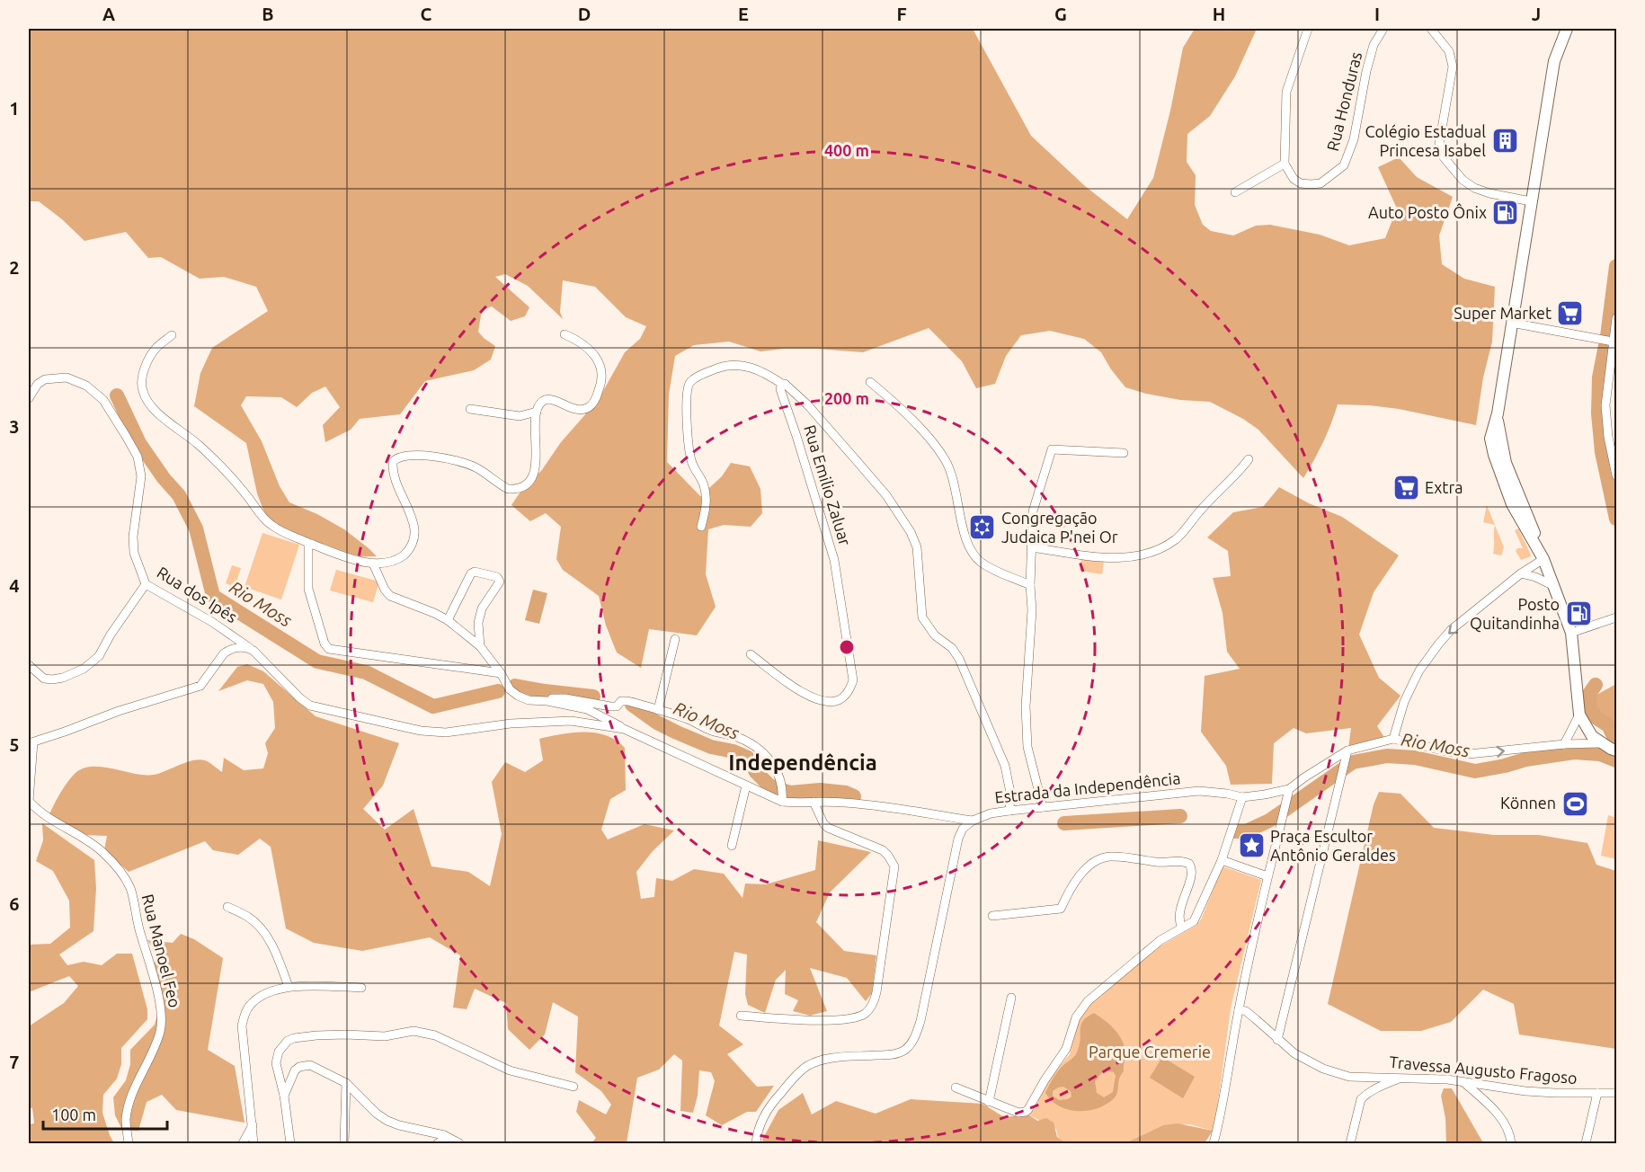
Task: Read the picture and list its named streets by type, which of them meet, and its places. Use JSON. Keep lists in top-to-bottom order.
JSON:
{
  "streets": {
    "street": [
      "Rua Honduras",
      "Rua Emilio Zaluar",
      "Rua dos Ipês",
      "Estrada da Independência",
      "Rua Manoel Feo",
      "Travessa Augusto Fragoso"
    ]
  },
  "crossings": [
    ["Rua Emilio Zaluar", "Estrada da Independência"]
  ],
  "districts": ["Independência"],
  "water": ["Rio Moss"],
  "parks": ["Parque Cremerie"],
  "places": {
    "building": ["Colégio Estadual Princesa Isabel"],
    "fuel station": ["Auto Posto Ônix", "Posto Quitandinha"],
    "supermarket": ["Super Market", "Extra"],
    "synagogue": ["Congregação Judaica P'nei Or"],
    "sports": ["Können"],
    "place": ["Praça Escultor Antônio Geraldes"]
  },
  "scale_bar": "100 m",
  "grid": {
    "columns": [
      "A",
      "B",
      "C",
      "D",
      "E",
      "F",
      "G",
      "H",
      "I",
      "J"
    ],
    "rows": [
      "1",
      "2",
      "3",
      "4",
      "5",
      "6",
      "7"
    ]
  },
  "rings": ["400 m", "200 m"]
}
